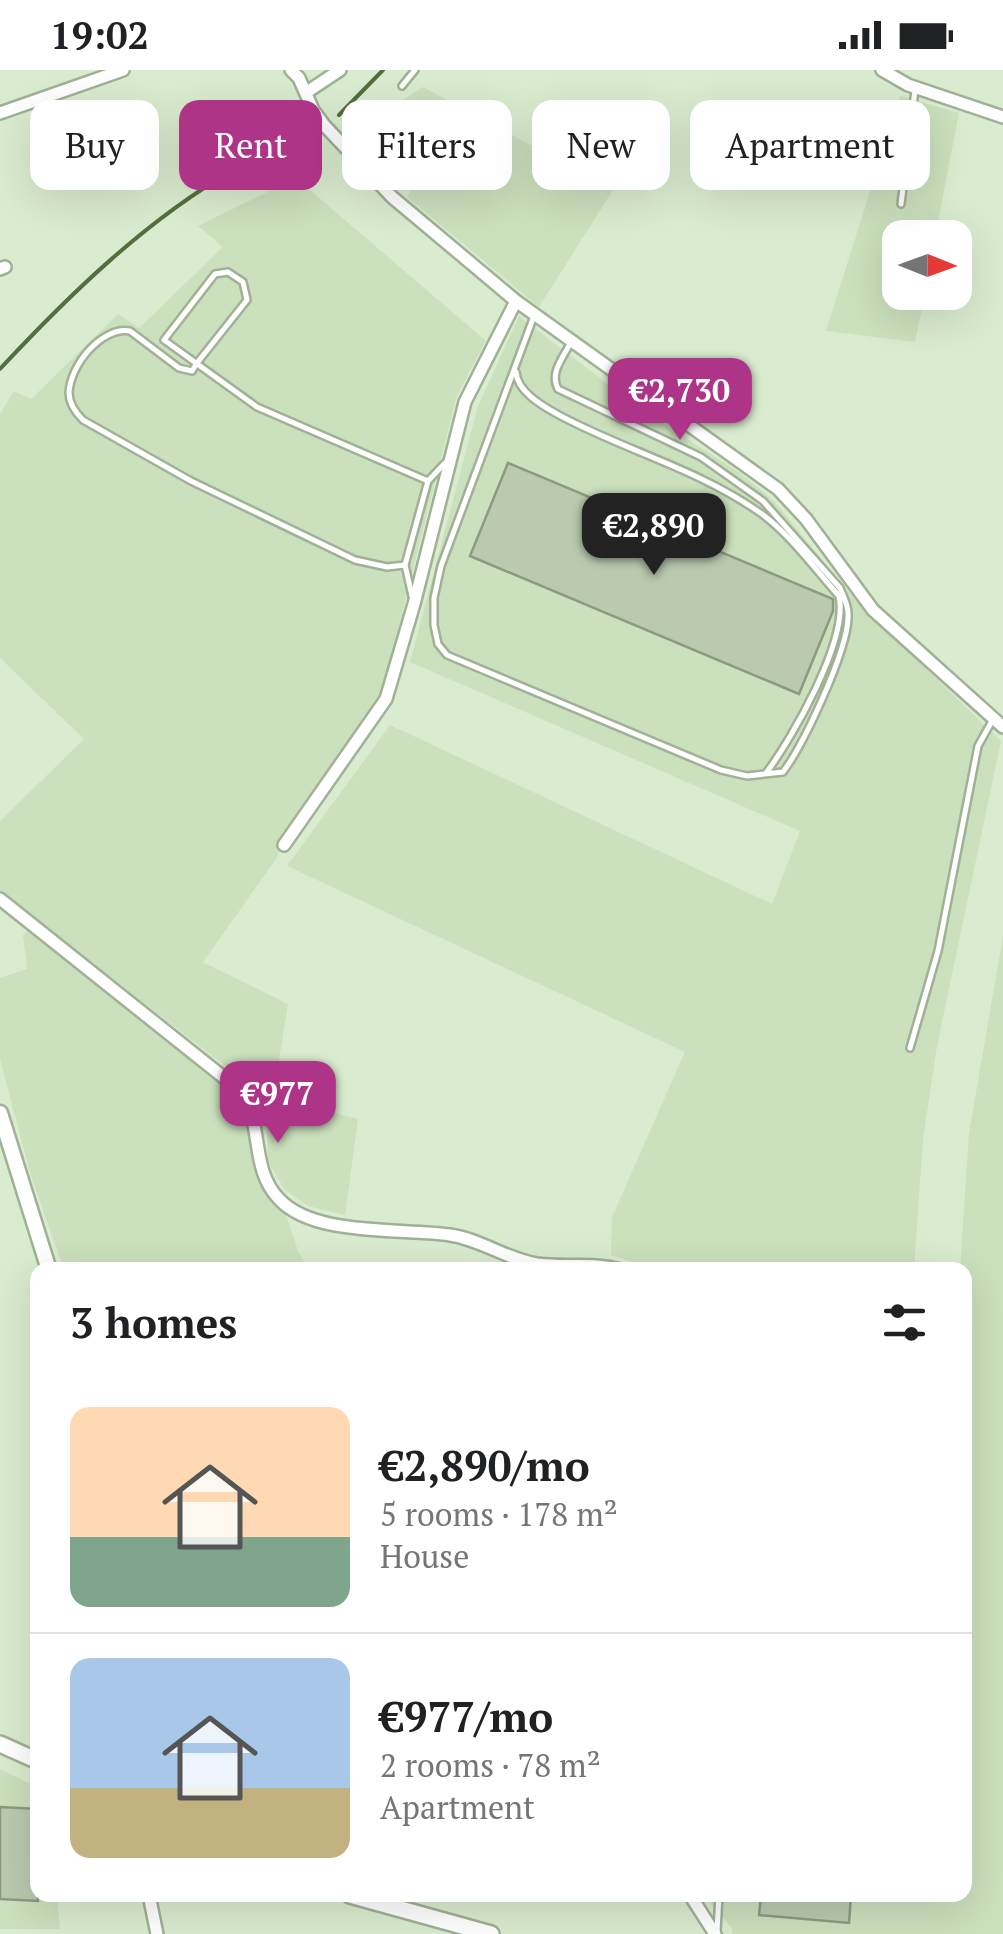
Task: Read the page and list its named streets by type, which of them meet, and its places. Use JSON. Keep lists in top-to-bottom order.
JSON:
{
  "north": "right",
  "page": {
    "status": "19:02",
    "chip": [
      "Buy",
      "Rent",
      "Filters",
      "New",
      "Apartment"
    ],
    "price": ["€2,730", "€2,890", "€977"],
    "heading": "3 homes",
    "list": [
      {
        "name": "€2,890/mo",
        "note": "5 rooms · 178 m² · House"
      },
      {
        "name": "€977/mo",
        "note": "2 rooms · 78 m² · Apartment"
      }
    ]
  }
}
